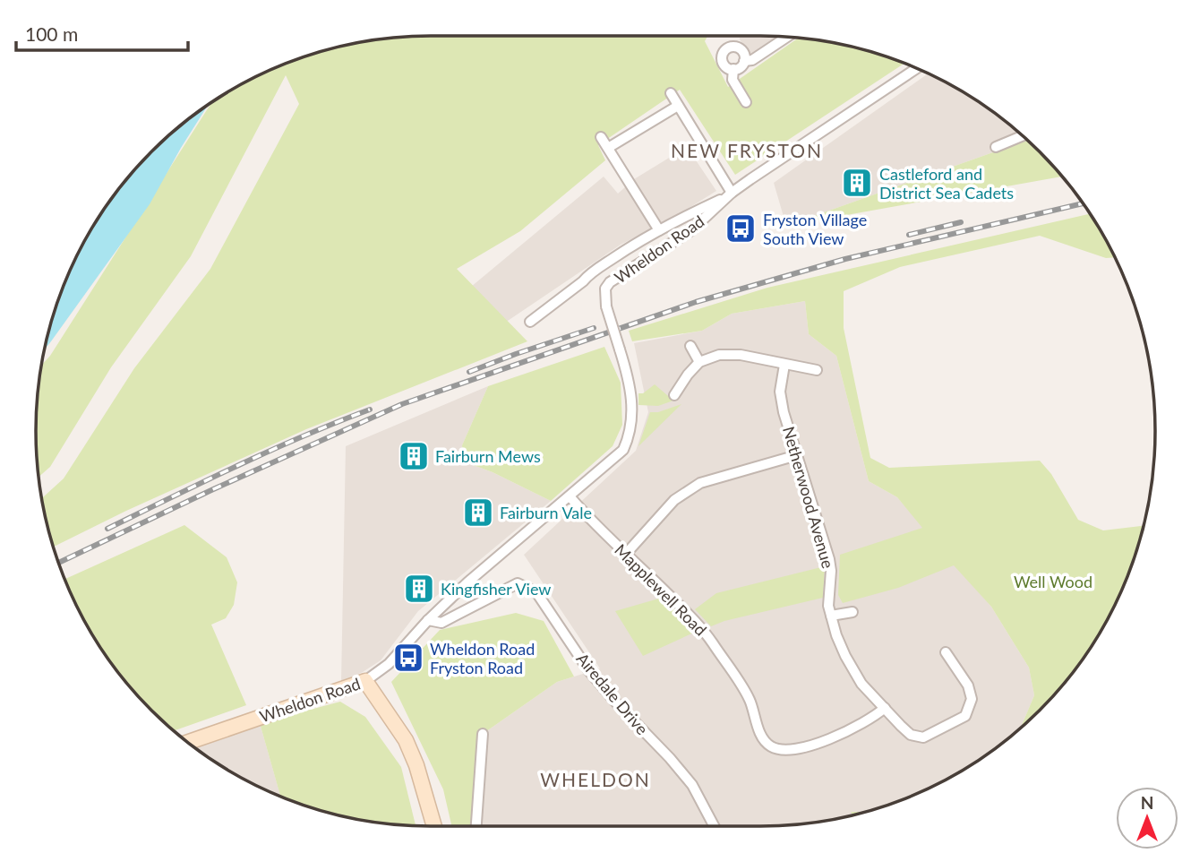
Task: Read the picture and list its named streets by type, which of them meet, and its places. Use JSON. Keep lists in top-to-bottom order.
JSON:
{
  "streets": {
    "street": [
      "Wheldon Road",
      "Netherwood Avenue",
      "Mapplewell Road",
      "Airedale Drive"
    ]
  },
  "crossings": [
    ["Wheldon Road", "Mapplewell Road"],
    ["Wheldon Road", "Airedale Drive"],
    ["Netherwood Avenue", "Mapplewell Road"]
  ],
  "districts": ["NEW FRYSTON", "WHELDON"],
  "parks": ["Well Wood"],
  "places": {
    "building": [
      "Castleford and District Sea Cadets",
      "Fairburn Mews",
      "Fairburn Vale",
      "Kingfisher View"
    ],
    "bus stop": ["Fryston Village South View", "Wheldon Road Fryston Road"]
  },
  "scale_bar": "100 m",
  "north": "top"
}
